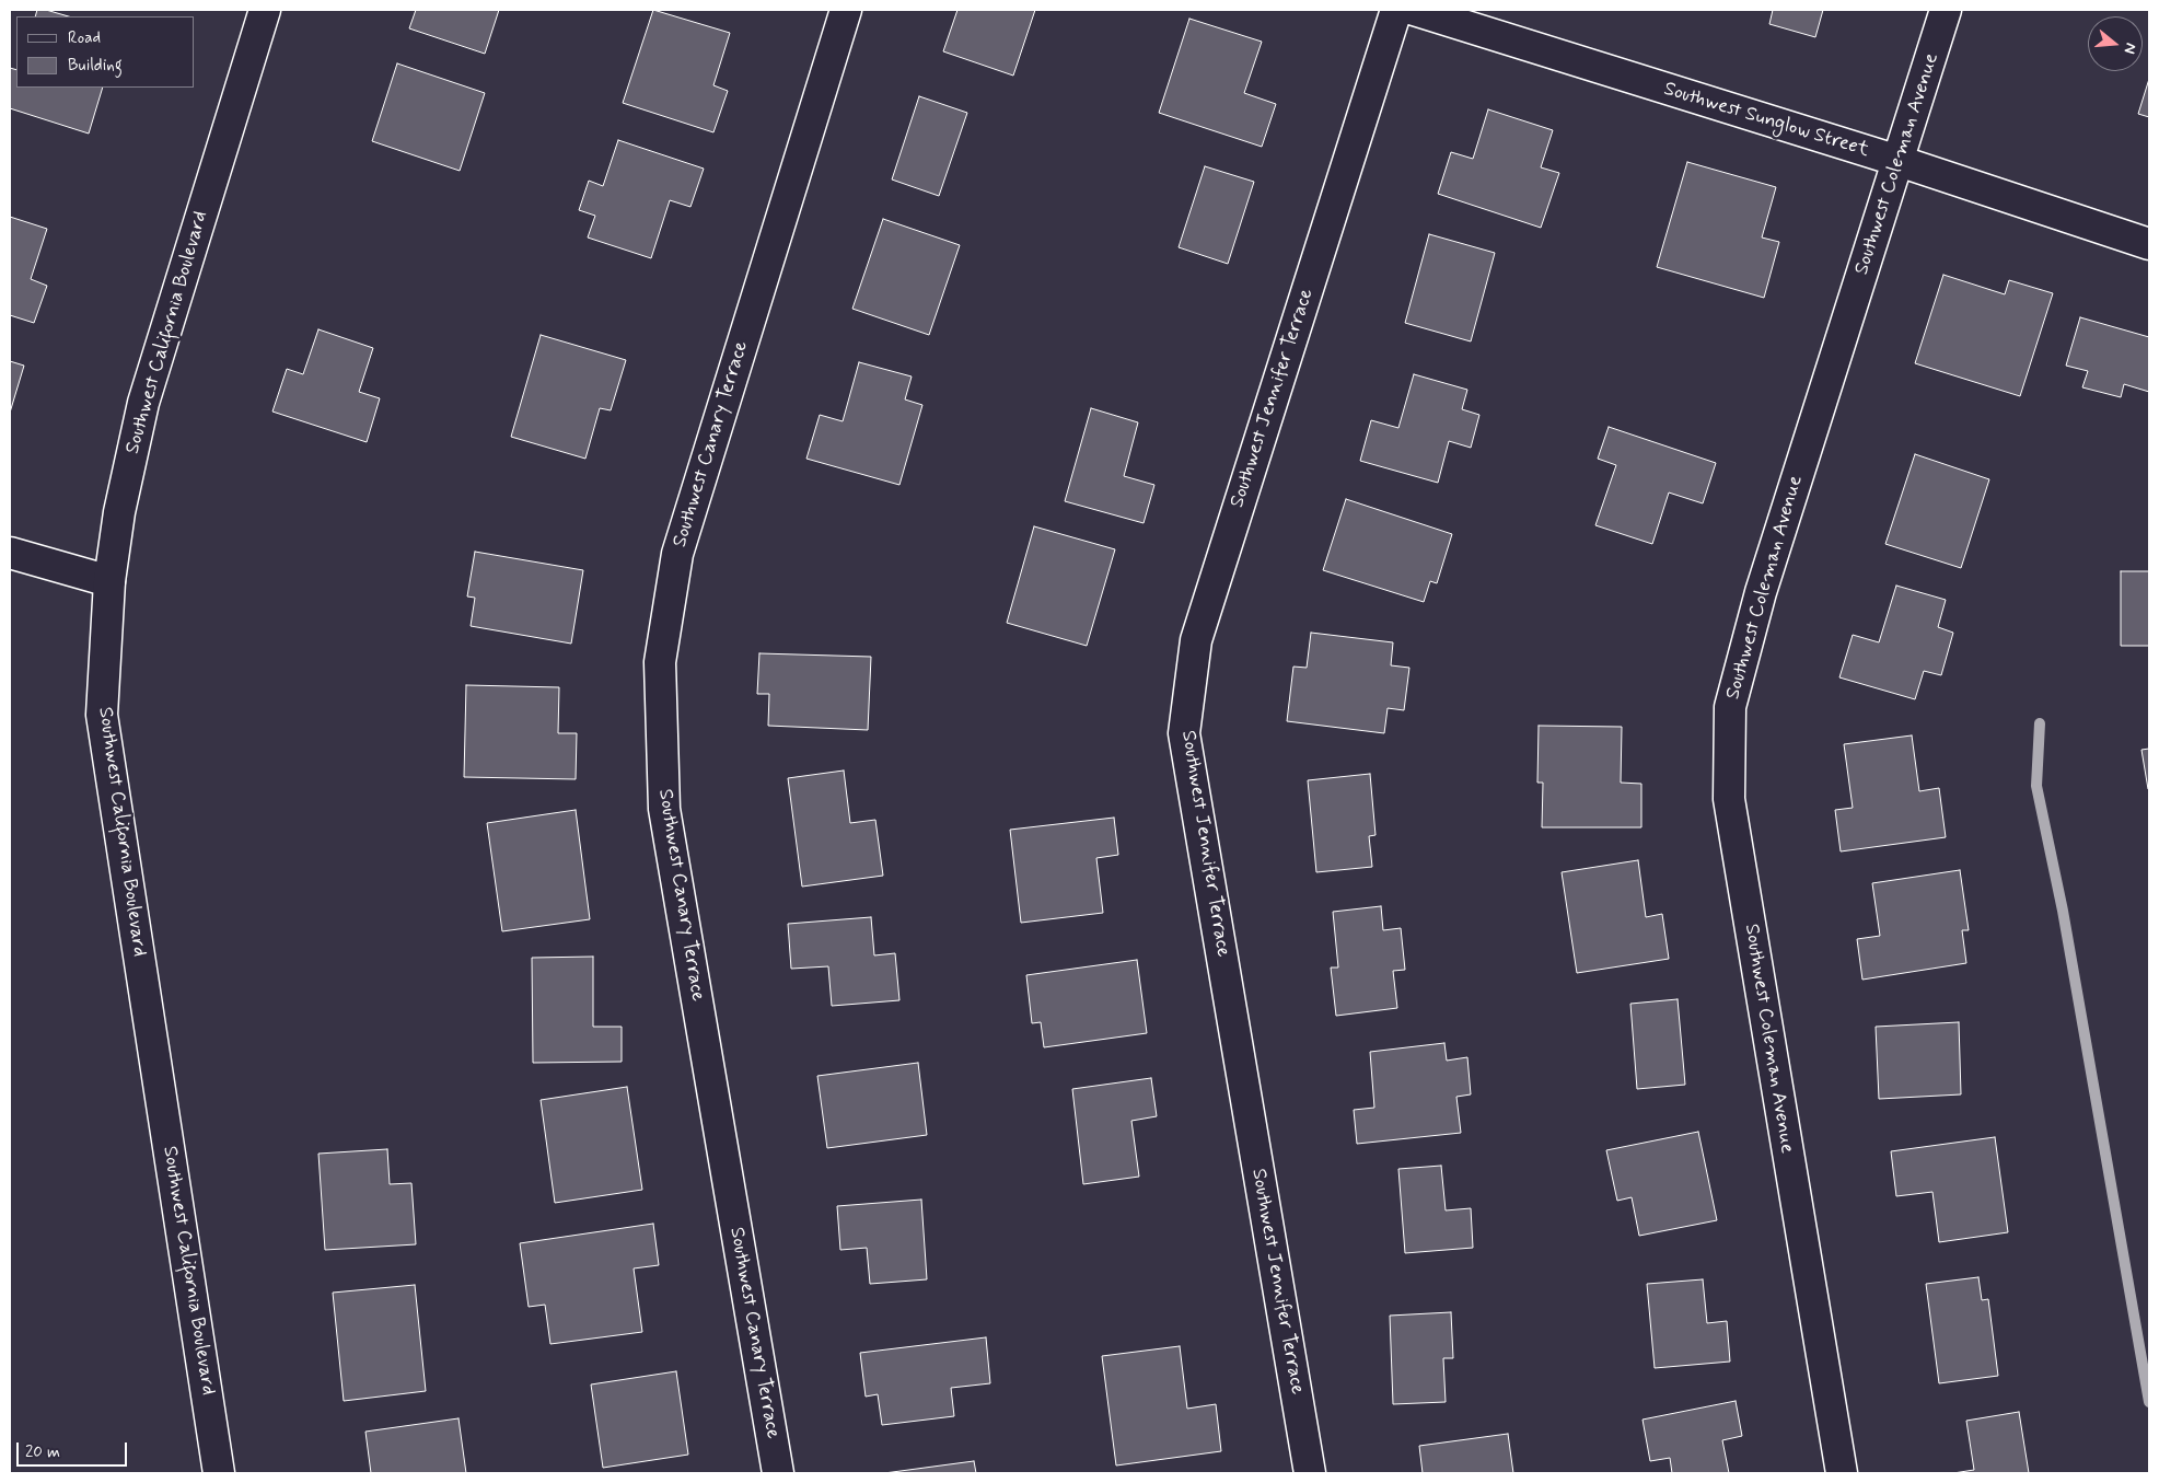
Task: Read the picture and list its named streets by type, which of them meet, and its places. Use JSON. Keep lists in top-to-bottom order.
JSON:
{
  "streets": {
    "street": [
      "Southwest Sunglow Street",
      "Southwest Coleman Avenue",
      "Southwest California Boulevard",
      "Southwest Jennifer Terrace",
      "Southwest Canary Terrace"
    ]
  },
  "crossings": [
    ["Southwest Sunglow Street", "Southwest Coleman Avenue"]
  ],
  "legend": ["Road", "Building"],
  "scale_bar": "20 m",
  "north": "right"
}
